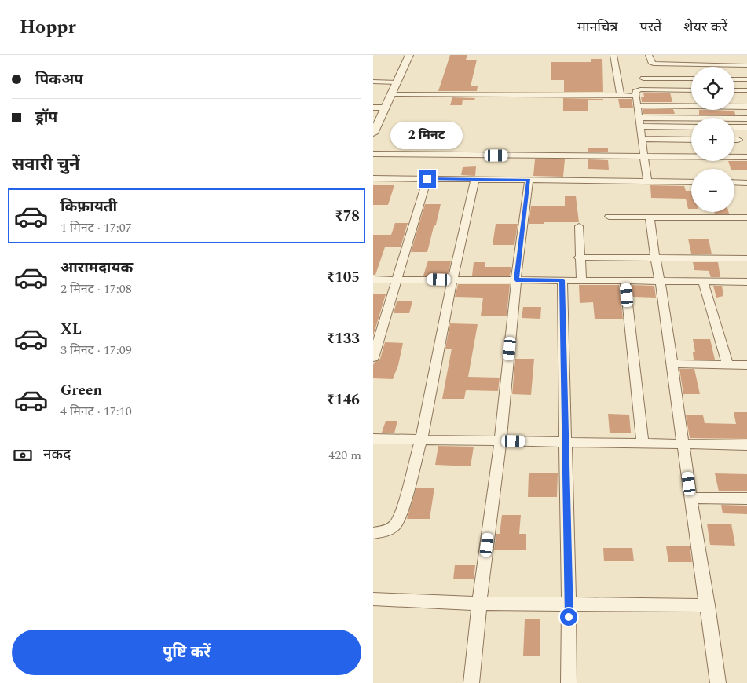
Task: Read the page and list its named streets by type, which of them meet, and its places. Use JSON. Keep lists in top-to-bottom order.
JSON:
{
  "page": {
    "header": "Hoppr",
    "nav": ["मानचित्र", "परतें", "शेयर करें"],
    "banner": ["पिकअप", "ड्रॉप"],
    "map_buttons": ["+", "−"],
    "bubble": "2 मिनट",
    "heading": "सवारी चुनें",
    "list": [
      {
        "name": "किफ़ायती",
        "note": "1 मिनट · 17:07",
        "value": "₹78"
      },
      {
        "name": "आरामदायक",
        "note": "2 मिनट · 17:08",
        "value": "₹105"
      },
      {
        "name": "XL",
        "note": "3 मिनट · 17:09",
        "value": "₹133"
      },
      {
        "name": "Green",
        "note": "4 मिनट · 17:10",
        "value": "₹146"
      }
    ],
    "pay": ["नकद", "420 m"],
    "buttons": "पुष्टि करें"
  }
}
